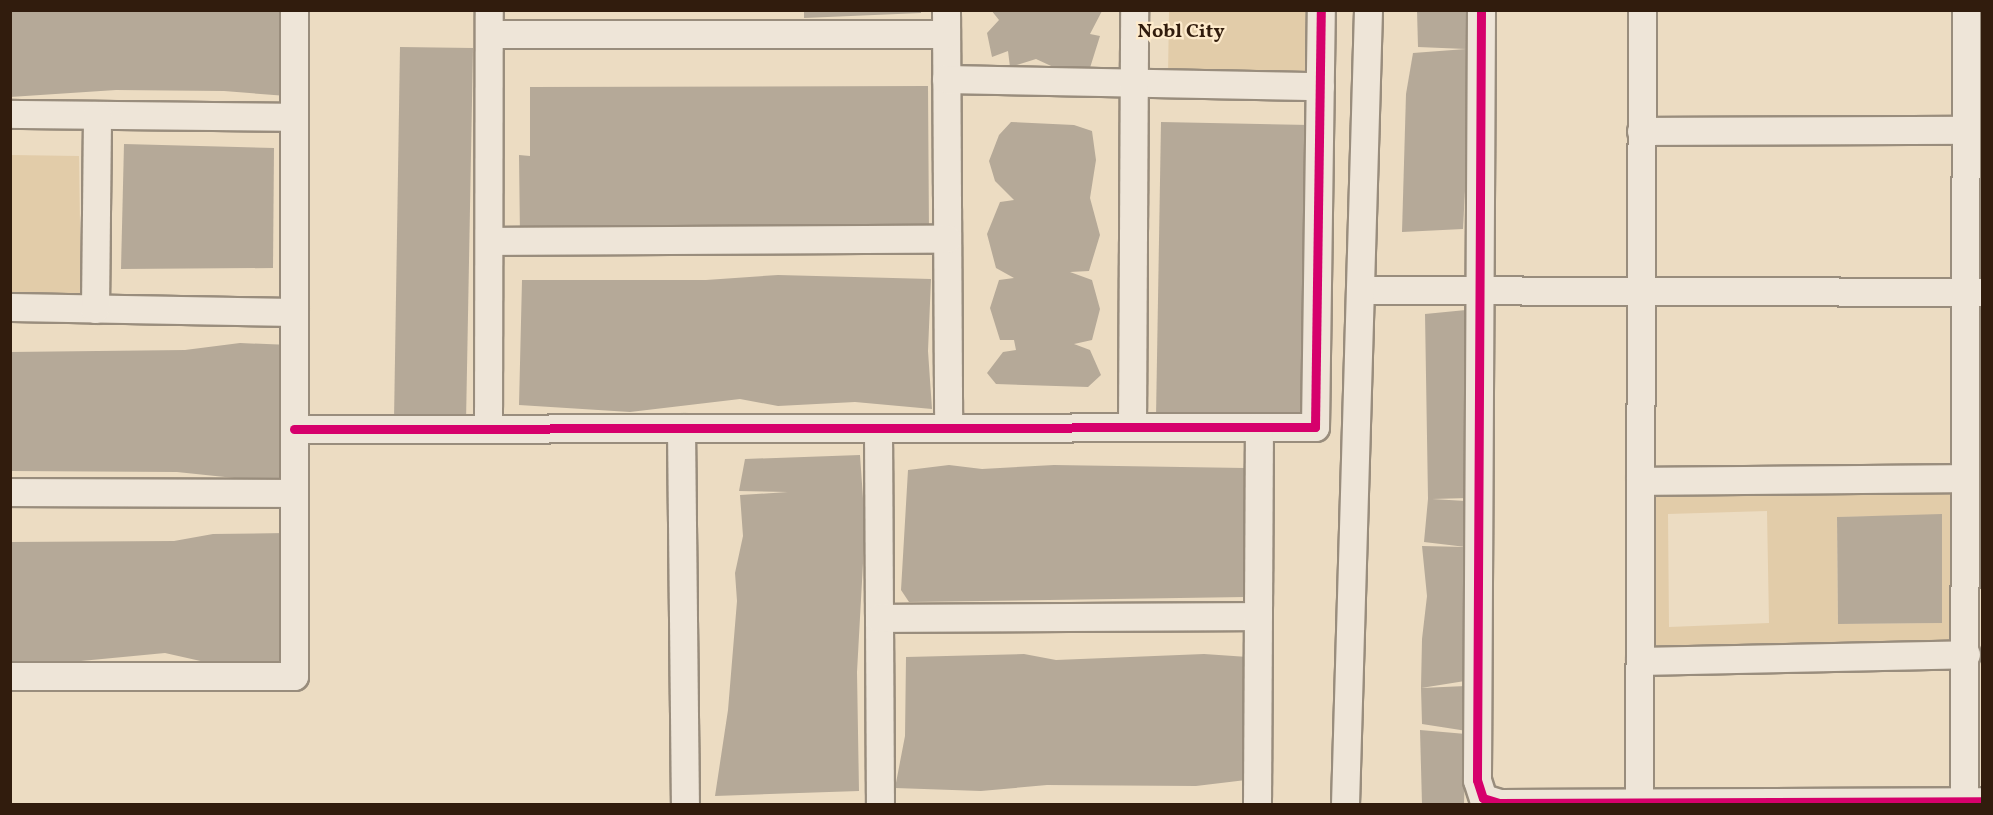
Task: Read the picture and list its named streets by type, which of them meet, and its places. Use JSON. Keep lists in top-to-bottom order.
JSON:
{
  "districts": ["Nobl City"]
}
